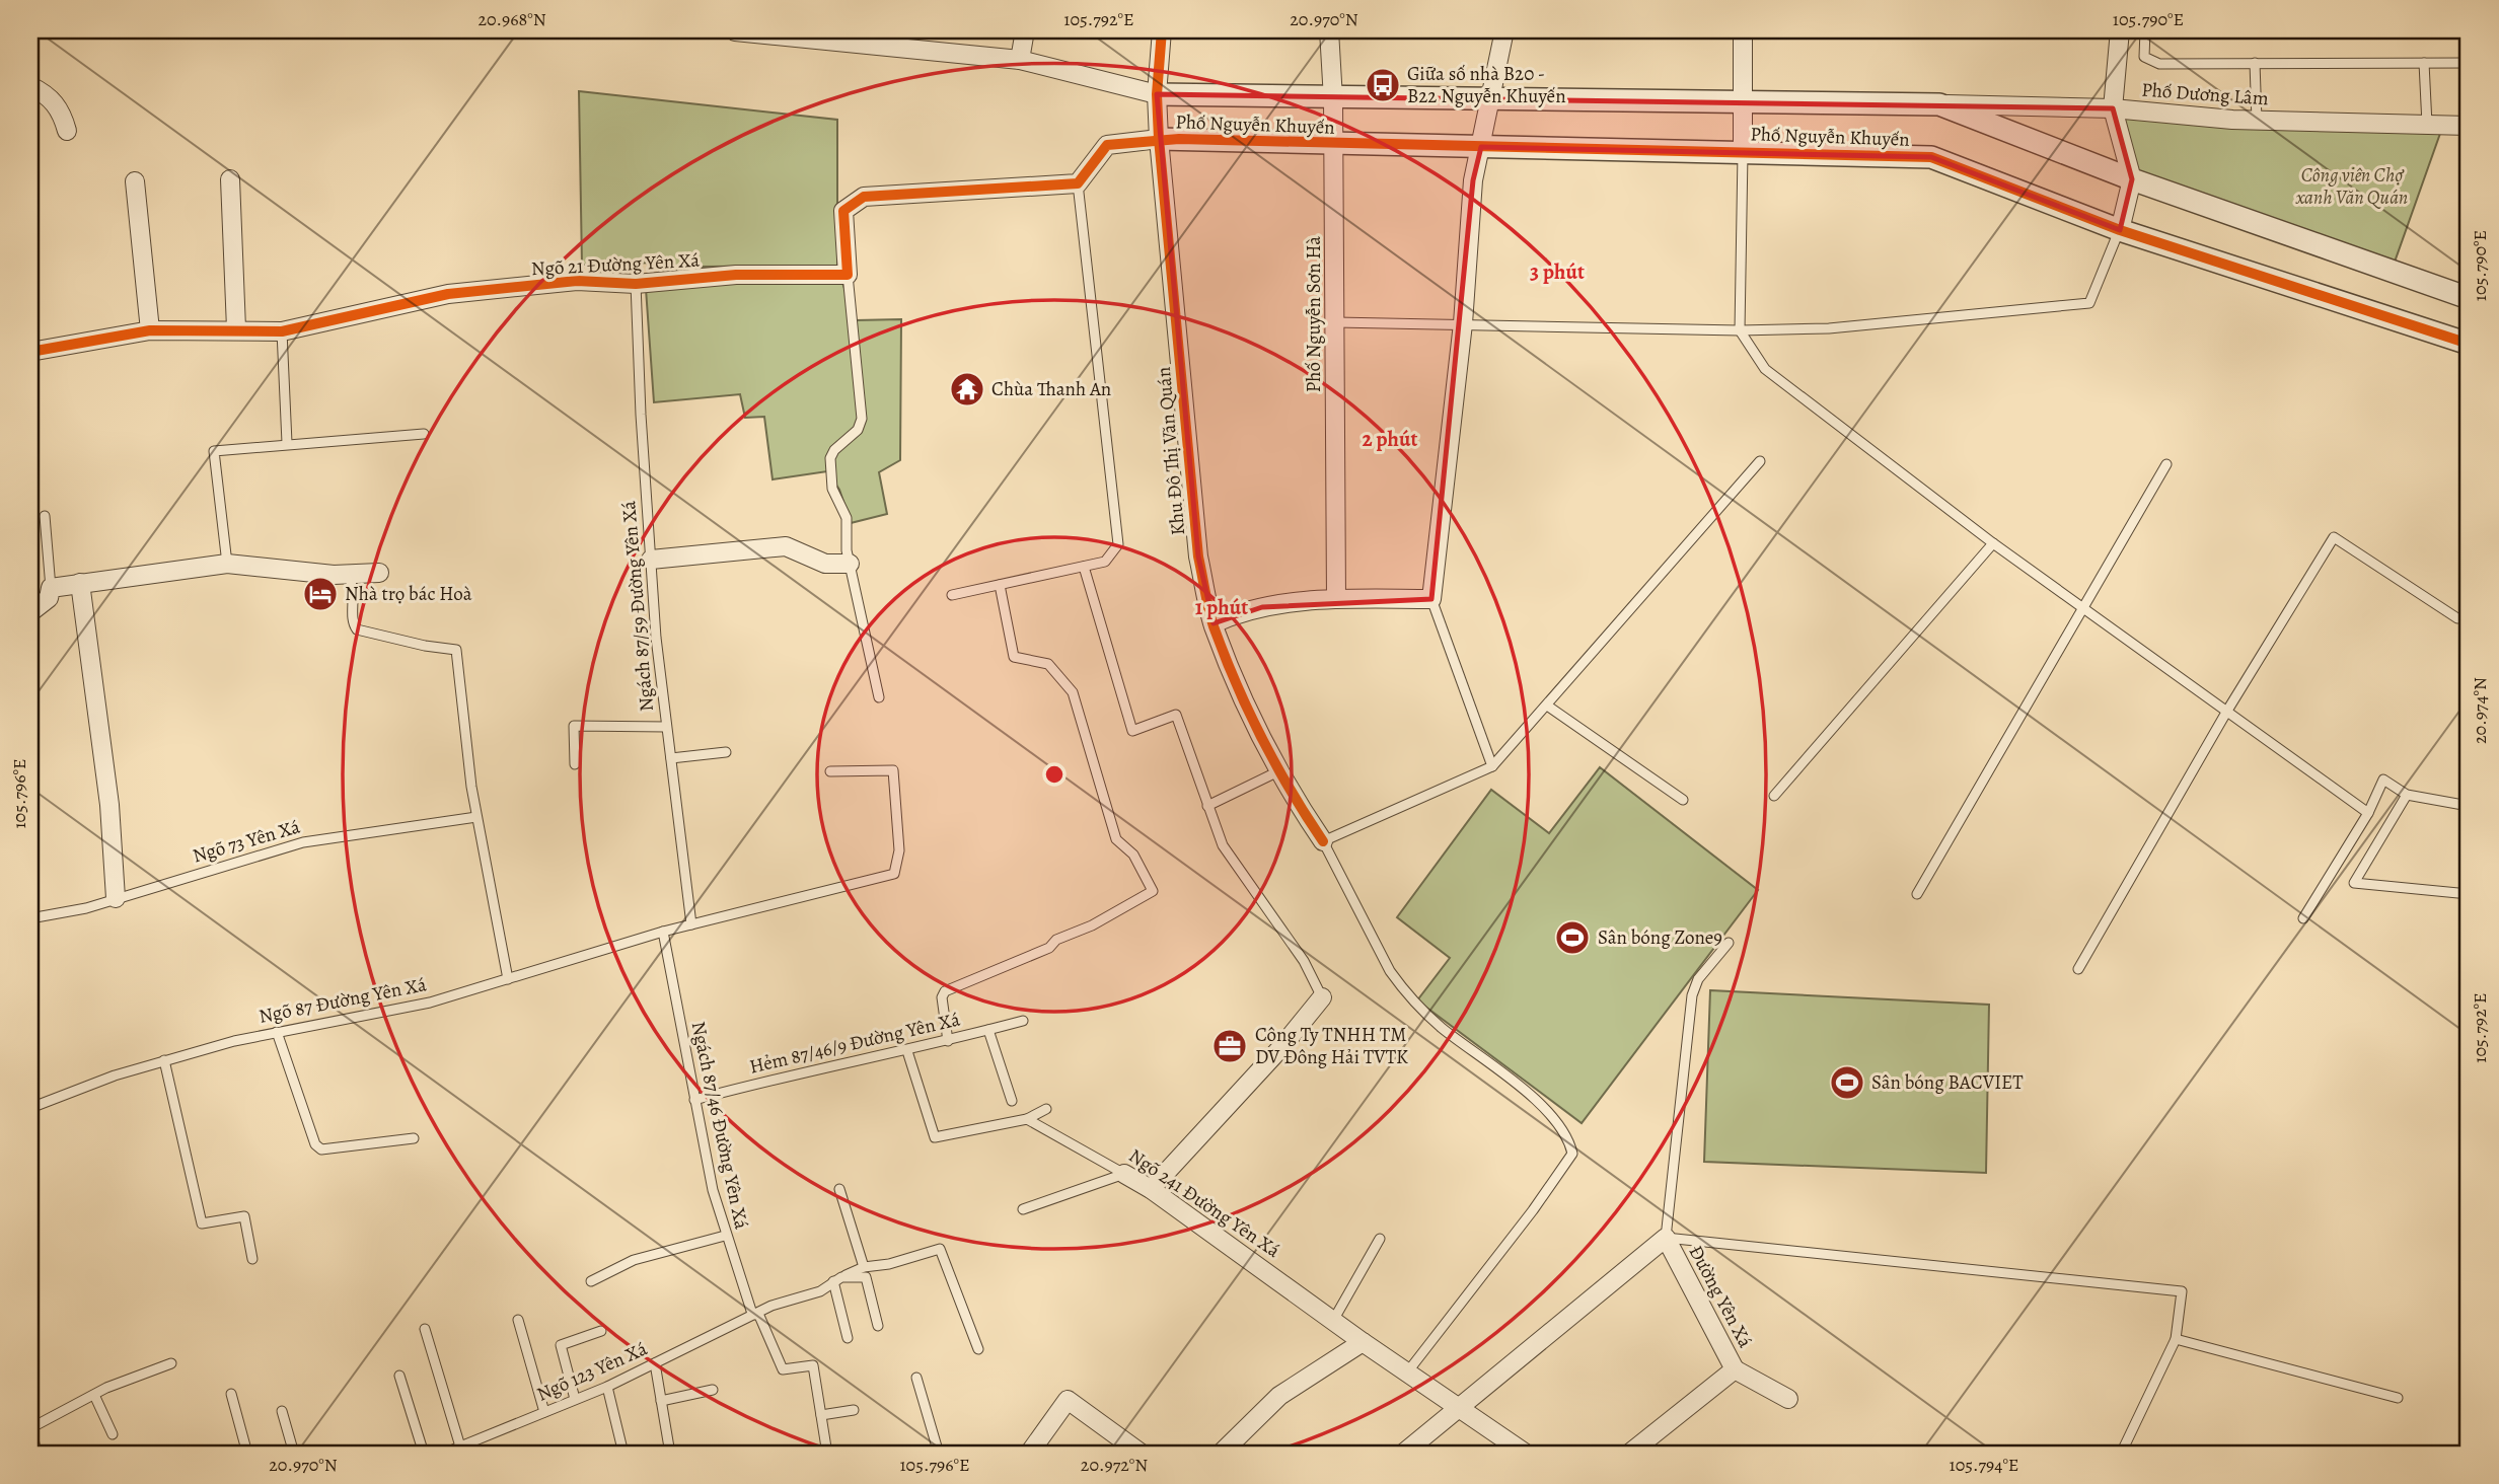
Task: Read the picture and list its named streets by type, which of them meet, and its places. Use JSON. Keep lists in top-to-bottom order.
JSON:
{
  "streets": {
    "street": [
      "Phố Dương Lâm",
      "Phố Nguyễn Khuyến",
      "Ngõ 21 Đường Yên Xá",
      "Phố Nguyễn Sơn Hà",
      "Khu Đô Thị Văn Quán",
      "Ngõ 241 Đường Yên Xá",
      "Đường Yên Xá"
    ],
    "lane": [
      "Ngách 87/59 Đường Yên Xá",
      "Ngõ 73 Yên Xá",
      "Ngõ 87 Đường Yên Xá",
      "Hẻm 87/46/9 Đường Yên Xá",
      "Ngách 87/46 Đường Yên Xá",
      "Ngõ 123 Yên Xá"
    ]
  },
  "crossings": [
    ["Phố Dương Lâm", "Phố Nguyễn Khuyến"],
    ["Phố Nguyễn Khuyến", "Phố Nguyễn Sơn Hà"],
    ["Phố Nguyễn Khuyến", "Khu Đô Thị Văn Quán"],
    ["Ngõ 21 Đường Yên Xá", "Ngách 87/59 Đường Yên Xá"],
    ["Ngách 87/59 Đường Yên Xá", "Ngõ 87 Đường Yên Xá"],
    ["Ngõ 87 Đường Yên Xá", "Ngách 87/46 Đường Yên Xá"],
    ["Hẻm 87/46/9 Đường Yên Xá", "Ngách 87/46 Đường Yên Xá"],
    ["Ngách 87/46 Đường Yên Xá", "Ngõ 123 Yên Xá"]
  ],
  "parks": ["Công viên Chợ xanh Văn Quán"],
  "places": {
    "bus stop": ["Giữa số nhà B20 - B22 Nguyễn Khuyến"],
    "temple": ["Chùa Thanh An"],
    "hotel": ["Nhà trọ bác Hoà"],
    "sports": ["Sân bóng Zone9", "Sân bóng BACVIET"],
    "office": ["Công Ty TNHH TM DV Đông Hải TVTK"]
  },
  "coordinates": [
    "20.968°N",
    "105.792°E",
    "20.970°N",
    "105.790°E",
    "20.974°N",
    "105.796°E",
    "20.972°N",
    "105.794°E"
  ],
  "rings": ["3 phút", "2 phút", "1 phút"]
}
